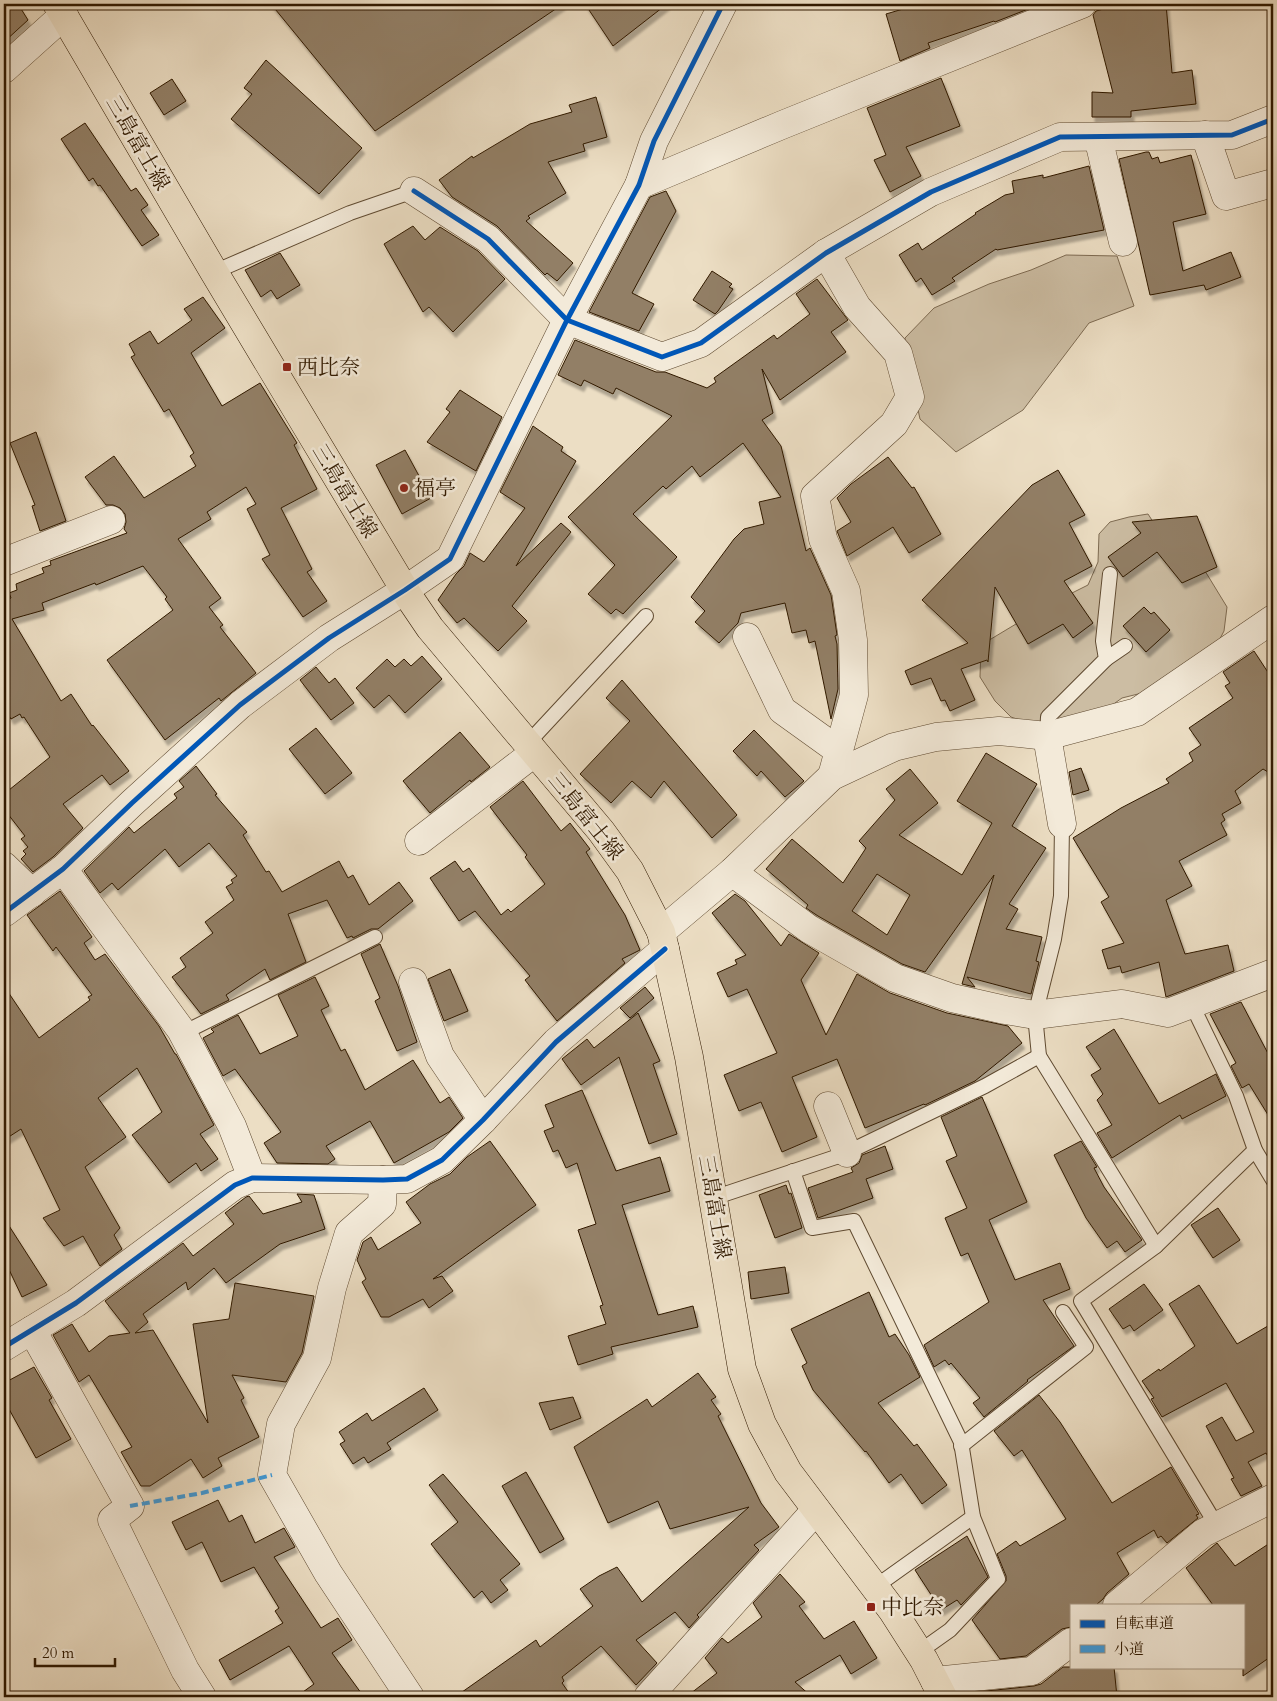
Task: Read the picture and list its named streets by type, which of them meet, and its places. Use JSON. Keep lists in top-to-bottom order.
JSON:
{
  "streets": {
    "main road": ["三島富士線"]
  },
  "places": {
    "transit": ["西比奈", "中比奈"],
    "other": ["福亭"]
  },
  "legend": ["自転車道", "小道"],
  "scale_bar": "20 m"
}
